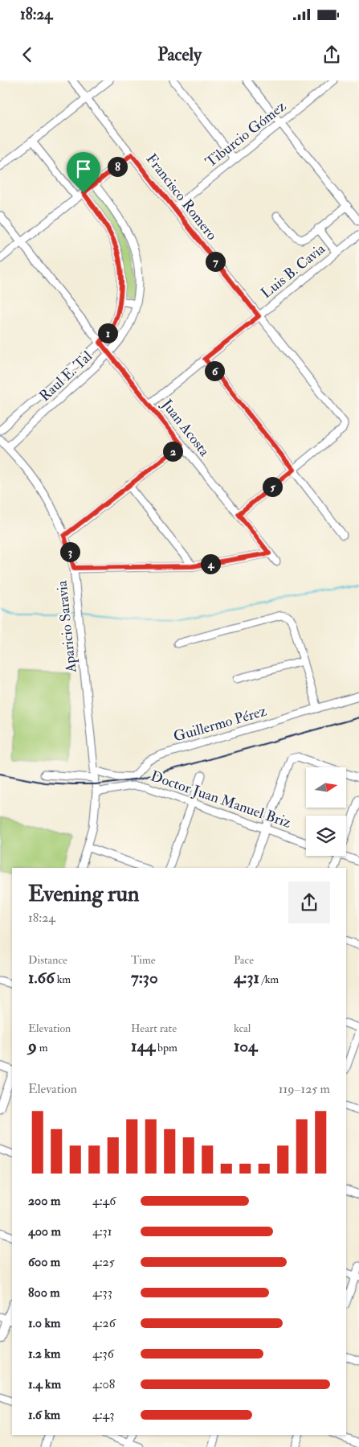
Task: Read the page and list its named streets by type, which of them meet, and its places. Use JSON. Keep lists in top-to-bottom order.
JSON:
{
  "streets": {
    "street": [
      "Tiburcio Gómez",
      "Francisco Romero",
      "Luis B. Cavia",
      "Raul E. Tal",
      "Juan Acosta",
      "Aparicio Saravia",
      "Guillermo Pérez",
      "Doctor Juan Manuel Briz"
    ]
  },
  "crossings": [
    ["Tiburcio Gómez", "Francisco Romero"],
    ["Francisco Romero", "Luis B. Cavia"],
    ["Luis B. Cavia", "Juan Acosta"],
    ["Raul E. Tal", "Juan Acosta"],
    ["Raul E. Tal", "Aparicio Saravia"],
    ["Aparicio Saravia", "Guillermo Pérez"],
    ["Aparicio Saravia", "Doctor Juan Manuel Briz"]
  ],
  "north": "right",
  "page": {
    "status": "18:24",
    "header": "Pacely",
    "pins": [
      "8",
      "7",
      "1",
      "6",
      "2",
      "5",
      "3",
      "4"
    ],
    "heading": ["Evening run", "18:24"],
    "stats": [
      ["Distance", "1.66 km"],
      ["Time", "7:30"],
      ["Pace", "4:31 /km"],
      ["Elevation", "9 m"],
      ["Heart rate", "144 bpm"],
      ["kcal", "104"]
    ],
    "chart": ["Elevation", "119–125 m"],
    "list": [
      {
        "name": "200 m",
        "note": "4:46"
      },
      {
        "name": "400 m",
        "note": "4:31"
      },
      {
        "name": "600 m",
        "note": "4:25"
      },
      {
        "name": "800 m",
        "note": "4:33"
      },
      {
        "name": "1.0 km",
        "note": "4:26"
      },
      {
        "name": "1.2 km",
        "note": "4:36"
      },
      {
        "name": "1.4 km",
        "note": "4:08"
      },
      {
        "name": "1.6 km",
        "note": "4:43"
      }
    ]
  }
}
